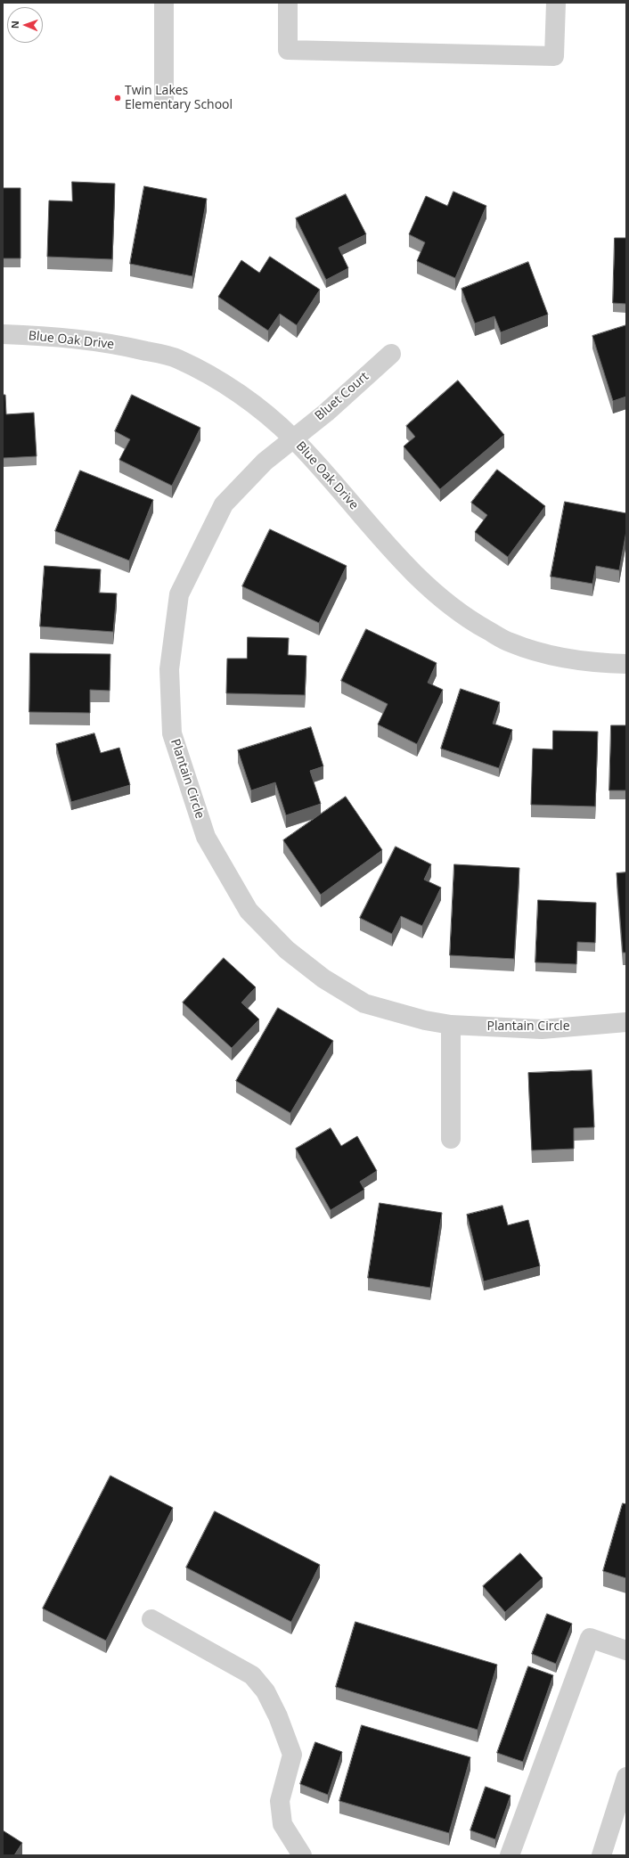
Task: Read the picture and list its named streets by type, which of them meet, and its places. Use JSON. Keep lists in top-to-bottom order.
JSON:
{
  "streets": {
    "street": ["Blue Oak Drive", "Bluet Court", "Plantain Circle"]
  },
  "crossings": [
    ["Blue Oak Drive", "Bluet Court"],
    ["Blue Oak Drive", "Plantain Circle"],
    ["Bluet Court", "Plantain Circle"]
  ],
  "places": ["Twin Lakes Elementary School"],
  "north": "left"
}
